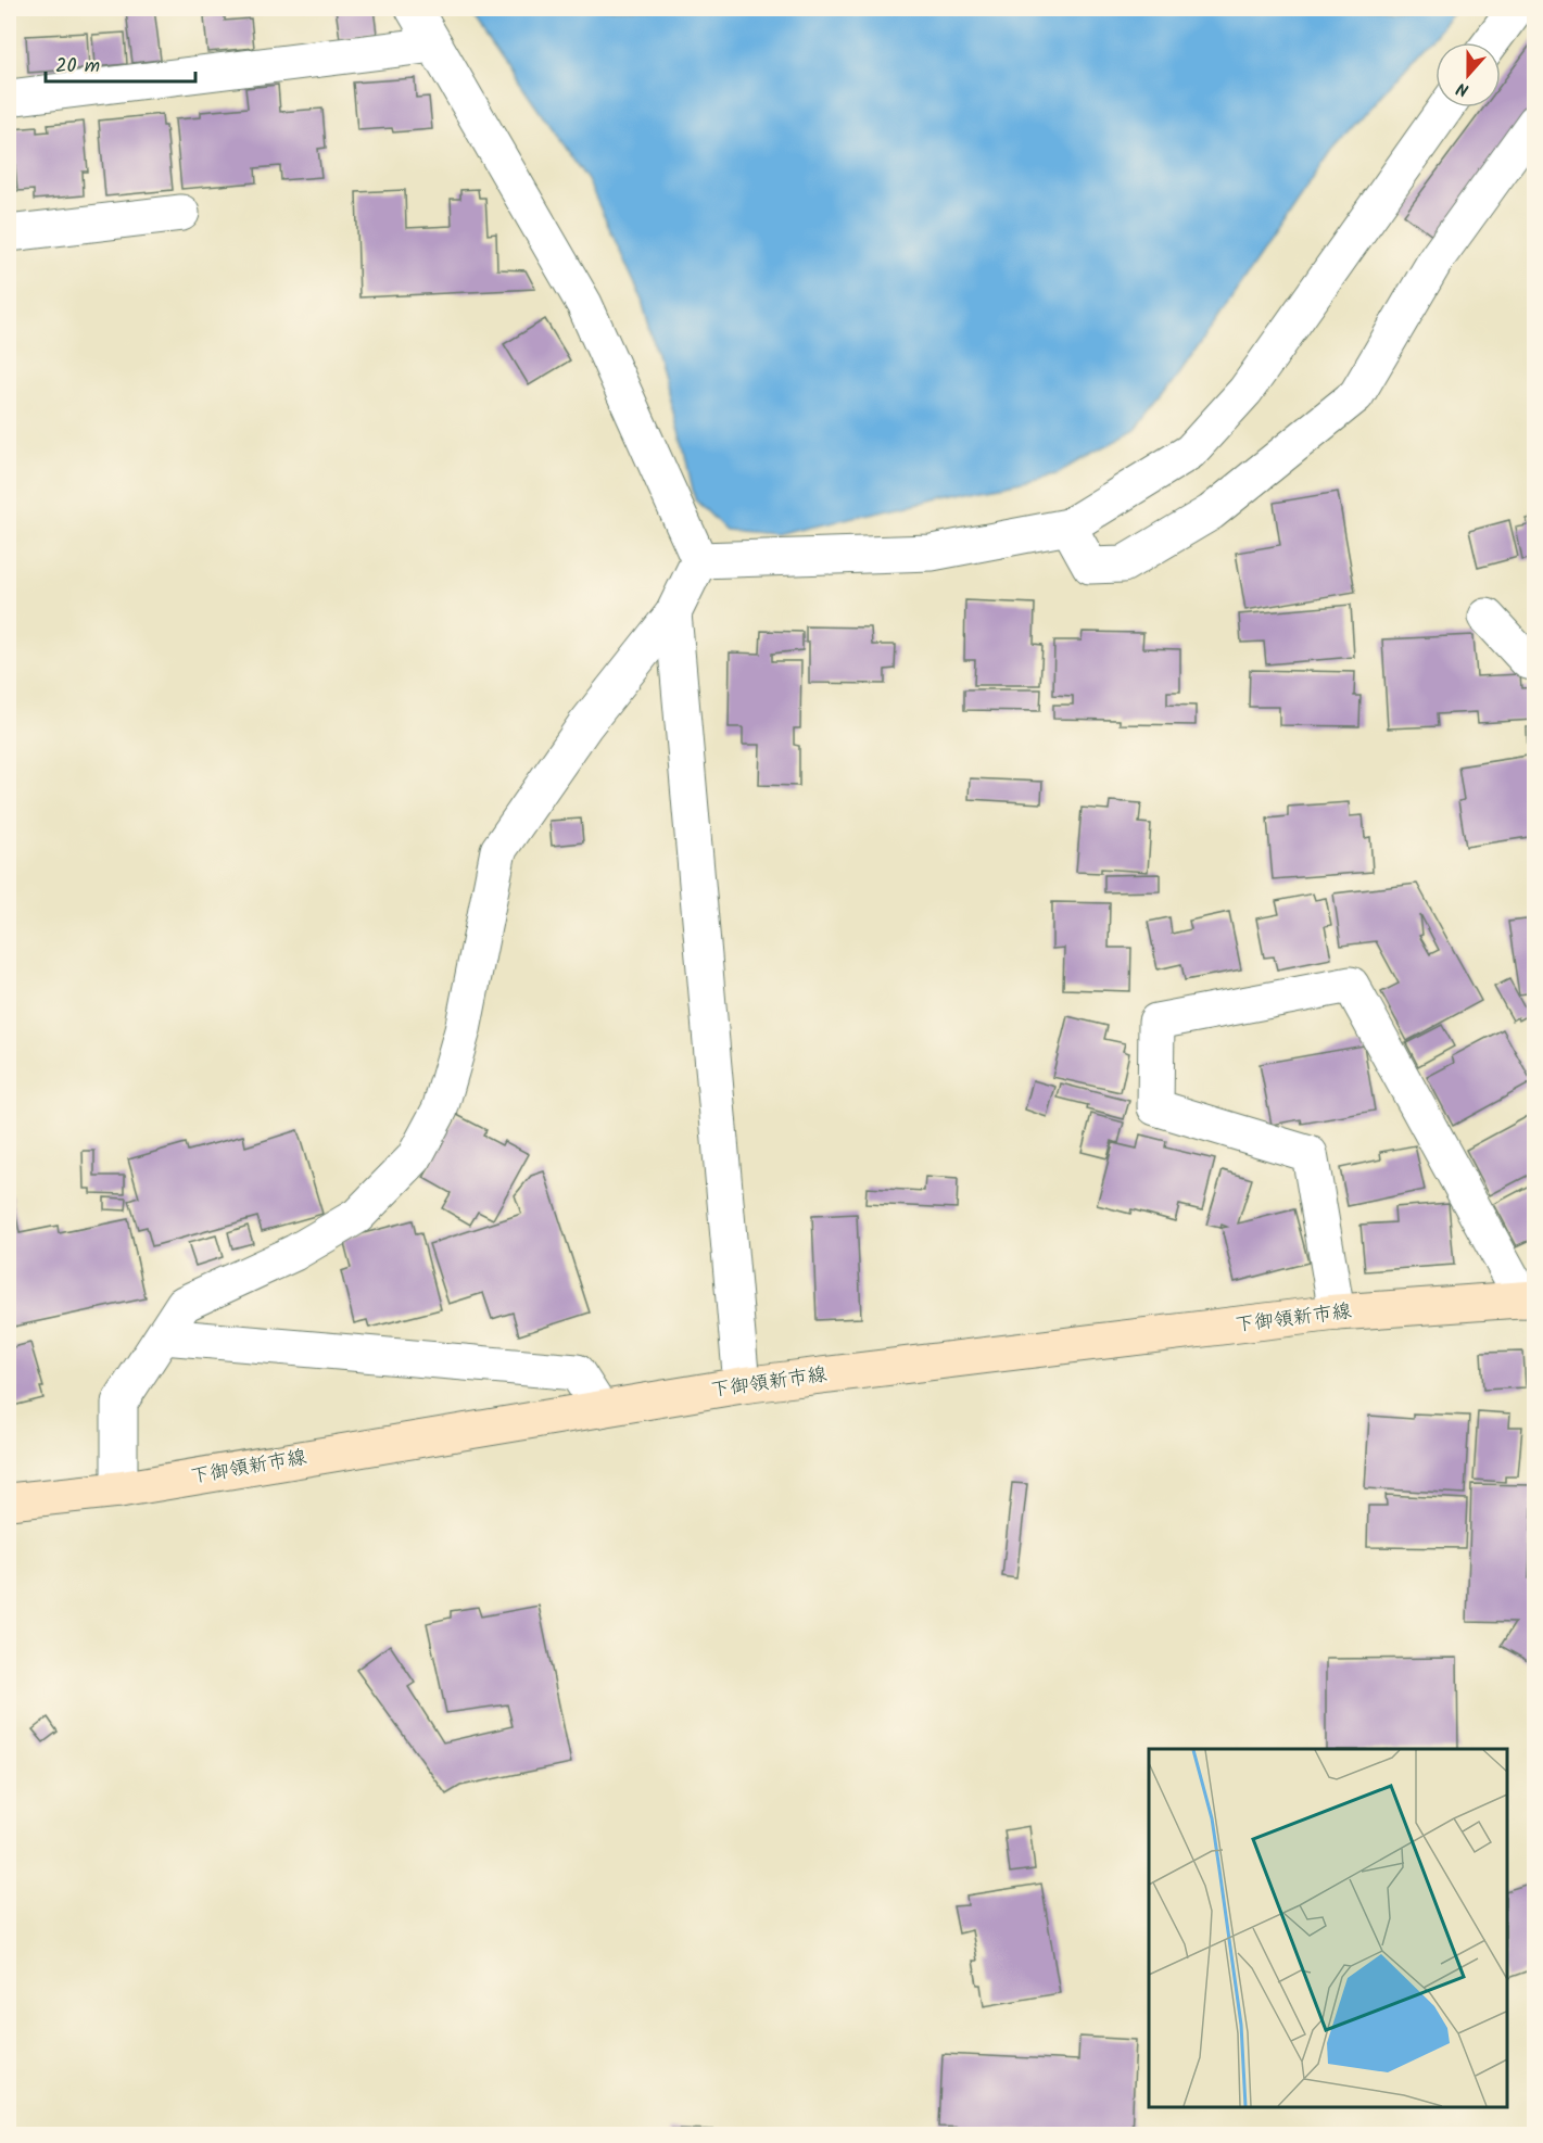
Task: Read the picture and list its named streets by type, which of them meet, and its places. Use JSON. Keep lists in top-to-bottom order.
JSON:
{
  "streets": {
    "main road": ["下御領新市線"]
  },
  "scale_bar": "20 m",
  "north": "bottom"
}
